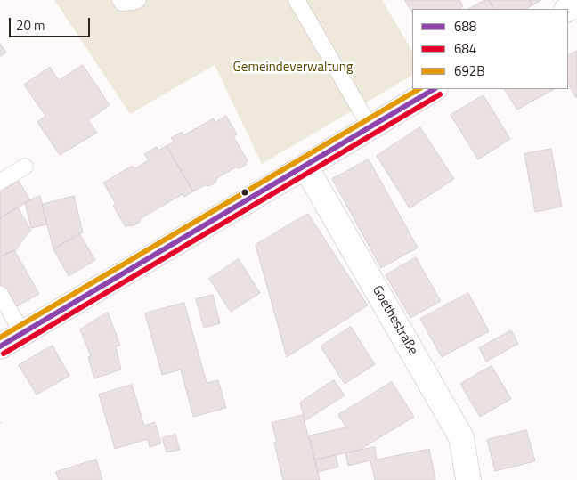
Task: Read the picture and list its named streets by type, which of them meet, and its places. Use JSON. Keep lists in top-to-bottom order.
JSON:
{
  "streets": {
    "main road": ["Goethestraße"]
  },
  "parks": ["Gemeindeverwaltung"],
  "lines": ["transit line 688", "transit line 692B", "transit line 684"],
  "legend": ["688", "684", "692B"],
  "scale_bar": "20 m"
}
